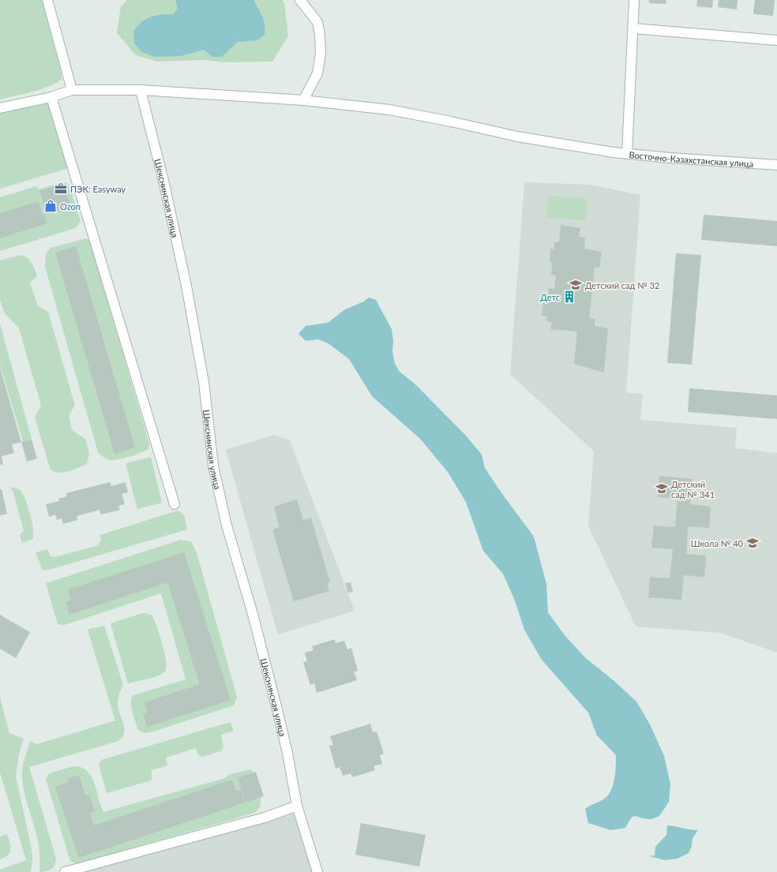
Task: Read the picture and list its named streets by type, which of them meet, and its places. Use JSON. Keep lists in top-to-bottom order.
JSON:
{
  "streets": {
    "street": ["Восточно-Казахстанская улица", "Шекснинская улица"]
  },
  "places": {
    "office": ["ПЭК: Easyway"],
    "shop": ["Ozon"],
    "school or university": ["Детский сад № 32", "Детский сад № 341", "Школа № 40"],
    "building": ["Детс"]
  }
}
